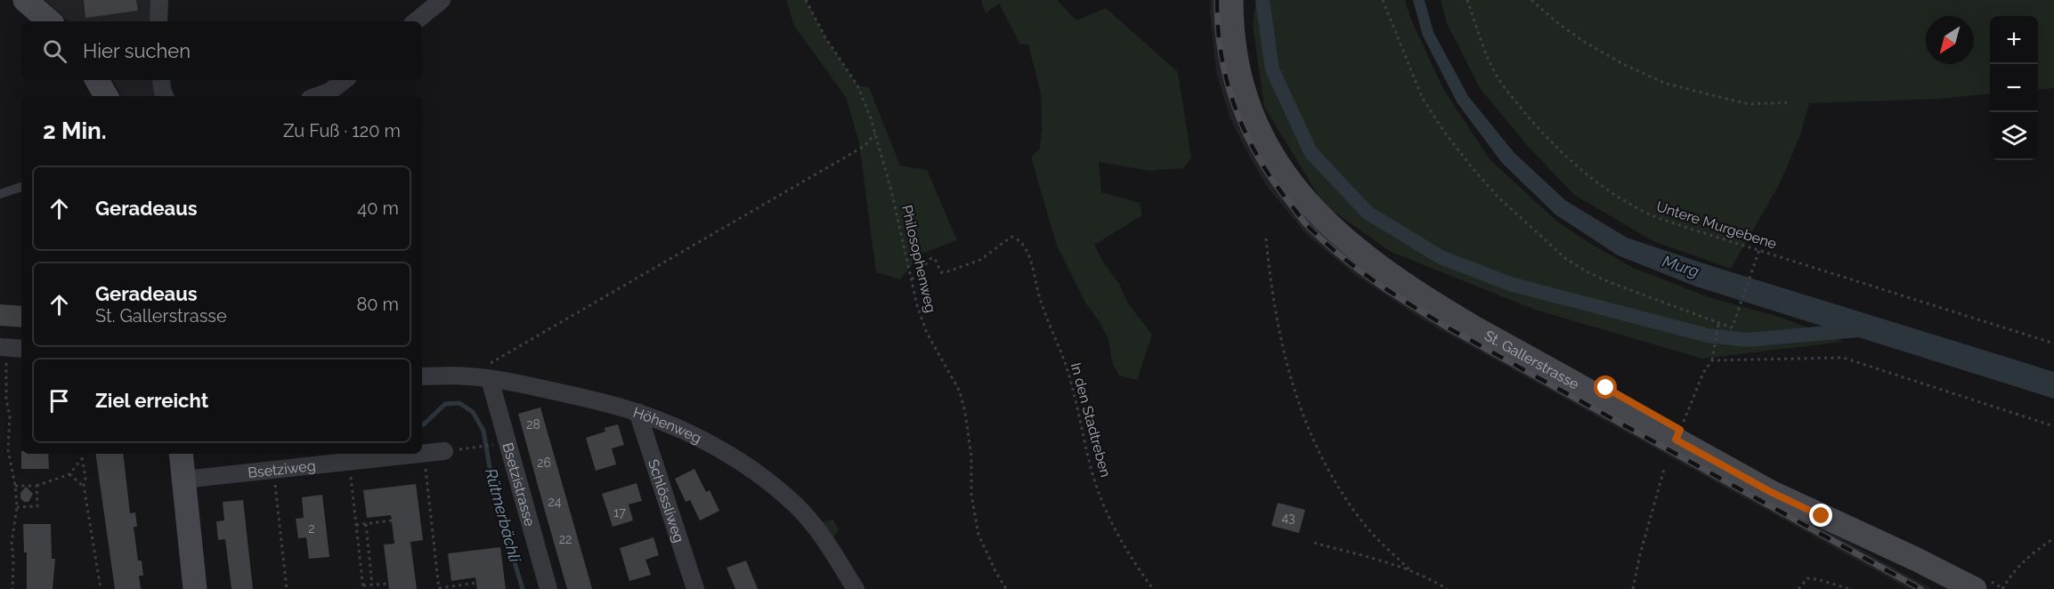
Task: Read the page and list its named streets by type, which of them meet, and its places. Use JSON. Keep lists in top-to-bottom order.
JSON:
{
  "streets": {
    "main road": ["St. Gallerstrasse"],
    "street": [
      "Höhenweg",
      "Bsetziweg",
      "Bsetzistrasse",
      "Schlössliweg"
    ],
    "path": ["Untere Murgebene", "Philosophenweg", "In den Stadtreben"]
  },
  "crossings": [
    ["Philosophenweg", "In den Stadtreben"],
    ["Höhenweg", "Bsetzistrasse"],
    ["Höhenweg", "Schlössliweg"]
  ],
  "water": ["Murg", "Rütmerbächli"],
  "house_numbers": [
    "28",
    "26",
    "24",
    "17",
    "43",
    "2",
    "22"
  ],
  "north": "bottom left",
  "page": {
    "map_buttons": ["+", "−"],
    "search": "Hier suchen",
    "heading": ["2 Min.", "Zu Fuß · 120 m"],
    "list": [
      ["Geradeaus", "40 m"],
      ["Geradeaus", "St. Gallerstrasse", "80 m"],
      "Ziel erreicht"
    ]
  }
}
